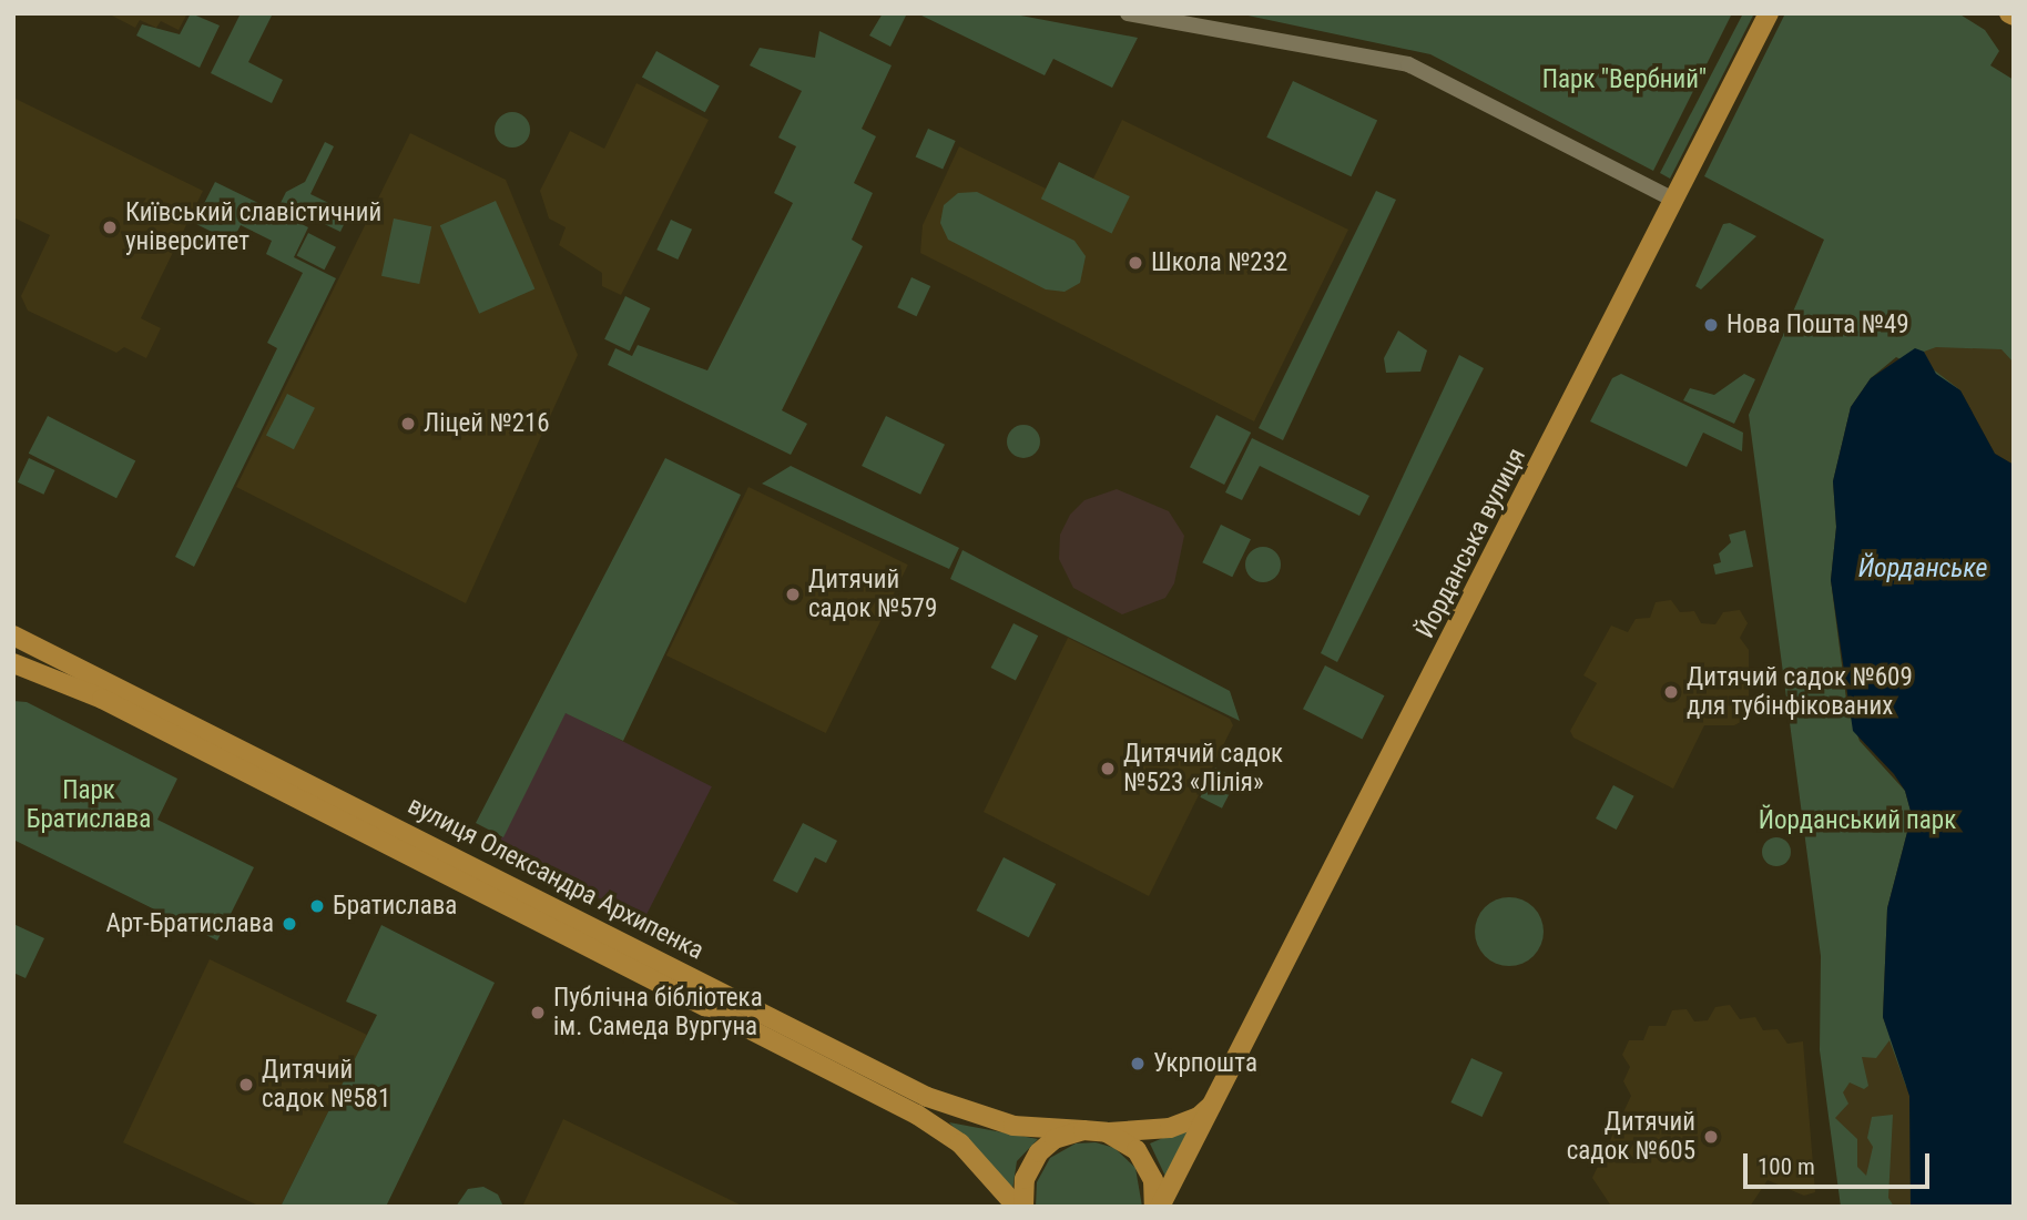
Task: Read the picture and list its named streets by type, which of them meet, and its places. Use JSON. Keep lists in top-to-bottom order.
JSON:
{
  "streets": {
    "main road": ["Йорданська вулиця", "вулиця Олександра Архипенка"]
  },
  "crossings": [
    ["Йорданська вулиця", "вулиця Олександра Архипенка"]
  ],
  "water": ["Йорданське"],
  "parks": ["Парк \"Вербний\"", "Парк Братислава", "Йорданський парк"],
  "places": [
    "Київський славістичний університет",
    "Школа №232",
    "Нова Пошта №49",
    "Ліцей №216",
    "Дитячий садок №579",
    "Дитячий садок №609 для тубінфікованих",
    "Дитячий садок №523 «Лілія»",
    "Братислава",
    "Арт-Братислава",
    "Публічна бібліотека ім. Самеда Вургуна",
    "Укрпошта",
    "Дитячий садок №581",
    "Дитячий садок №605"
  ],
  "scale_bar": "100 m"
}
